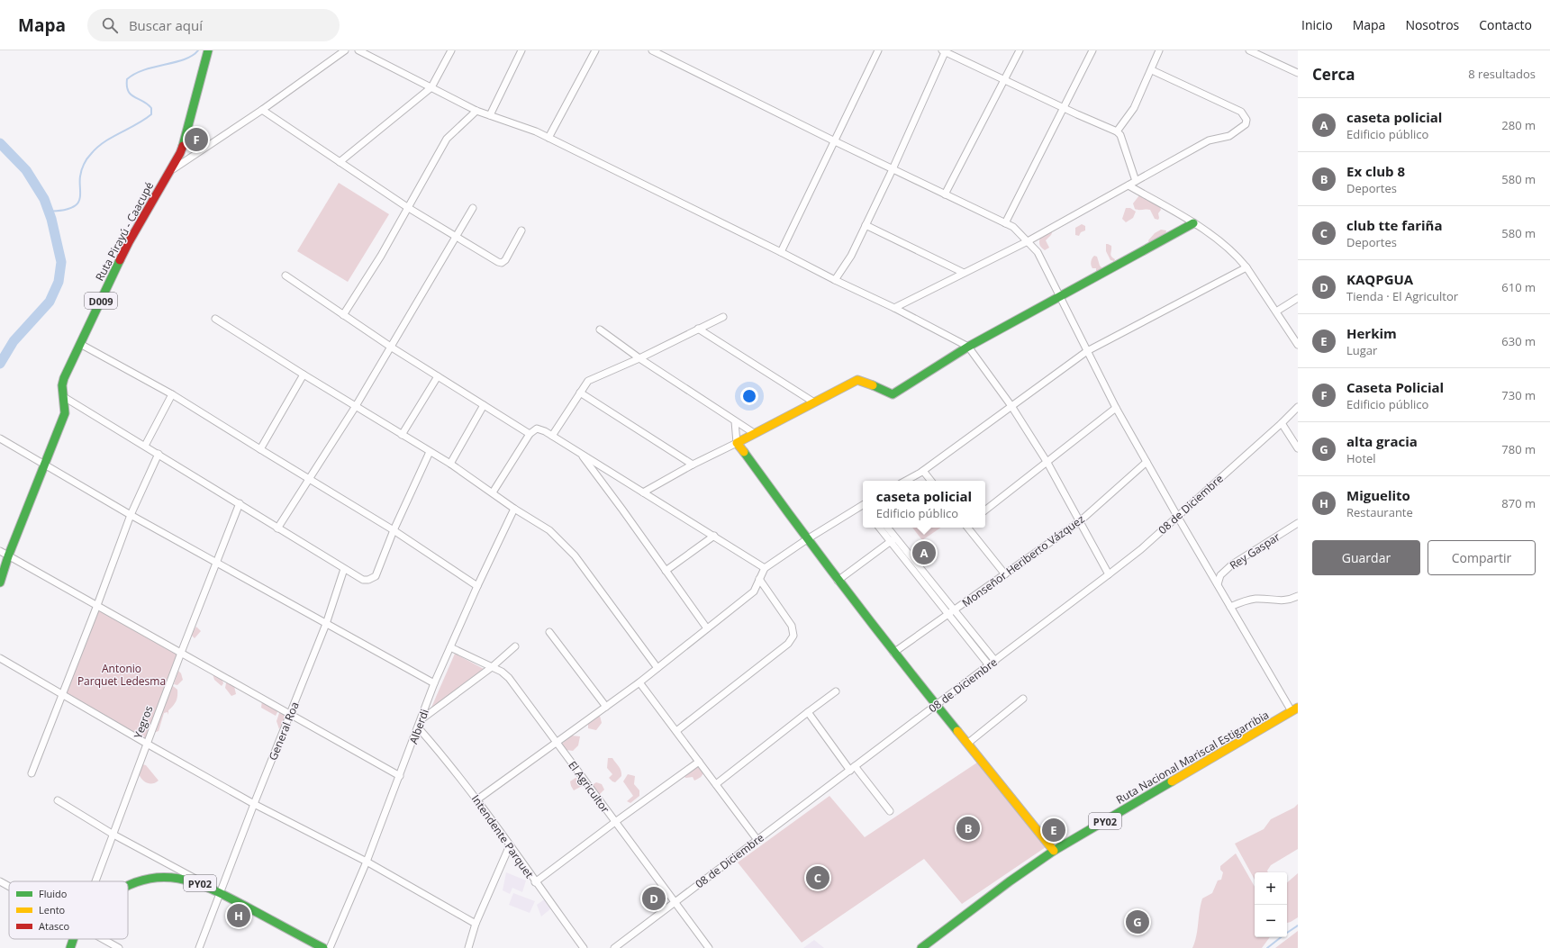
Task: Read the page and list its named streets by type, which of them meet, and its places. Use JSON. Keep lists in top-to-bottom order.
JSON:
{
  "streets": {
    "main road": [
      "Ruta Pirayú - Caacupé",
      "D009",
      "Yegros",
      "Ruta Nacional Mariscal Estigarribia",
      "PY02"
    ],
    "street": [
      "08 de Diciembre",
      "Rey Gaspar",
      "Monseñor Heriberto Vázquez",
      "Alberdi",
      "General Roa",
      "El Agricultor",
      "Intendente Parquet"
    ]
  },
  "crossings": [
    ["08 de Diciembre", "El Agricultor"],
    ["Alberdi", "El Agricultor"],
    ["Alberdi", "Intendente Parquet"],
    ["General Roa", "PY02"]
  ],
  "parks": ["Antonio Parquet Ledesma"],
  "legend": ["Fluido", "Lento", "Atasco"],
  "page": {
    "header": "Mapa",
    "search": "Buscar aquí",
    "nav": [
      "Inicio",
      "Mapa",
      "Nosotros",
      "Contacto"
    ],
    "heading": ["Cerca", "8 resultados"],
    "list": [
      {
        "mark": "A",
        "name": "caseta policial",
        "note": "Edificio público",
        "value": "280 m"
      },
      {
        "mark": "B",
        "name": "Ex club 8",
        "note": "Deportes",
        "value": "580 m"
      },
      {
        "mark": "C",
        "name": "club tte fariña",
        "note": "Deportes",
        "value": "580 m"
      },
      {
        "mark": "D",
        "name": "KAQPGUA",
        "note": "Tienda · El Agricultor",
        "value": "610 m"
      },
      {
        "mark": "E",
        "name": "Herkim",
        "note": "Lugar",
        "value": "630 m"
      },
      {
        "mark": "F",
        "name": "Caseta Policial",
        "note": "Edificio público",
        "value": "730 m"
      },
      {
        "mark": "G",
        "name": "alta gracia",
        "note": "Hotel",
        "value": "780 m"
      },
      {
        "mark": "H",
        "name": "Miguelito",
        "note": "Restaurante",
        "value": "870 m"
      }
    ],
    "pins": [
      "F",
      "A",
      "B",
      "E",
      "C",
      "D",
      "H",
      "G"
    ],
    "popup": ["caseta policial", "Edificio público"],
    "buttons": ["Guardar", "Compartir"],
    "map_buttons": ["+", "−"]
  }
}
